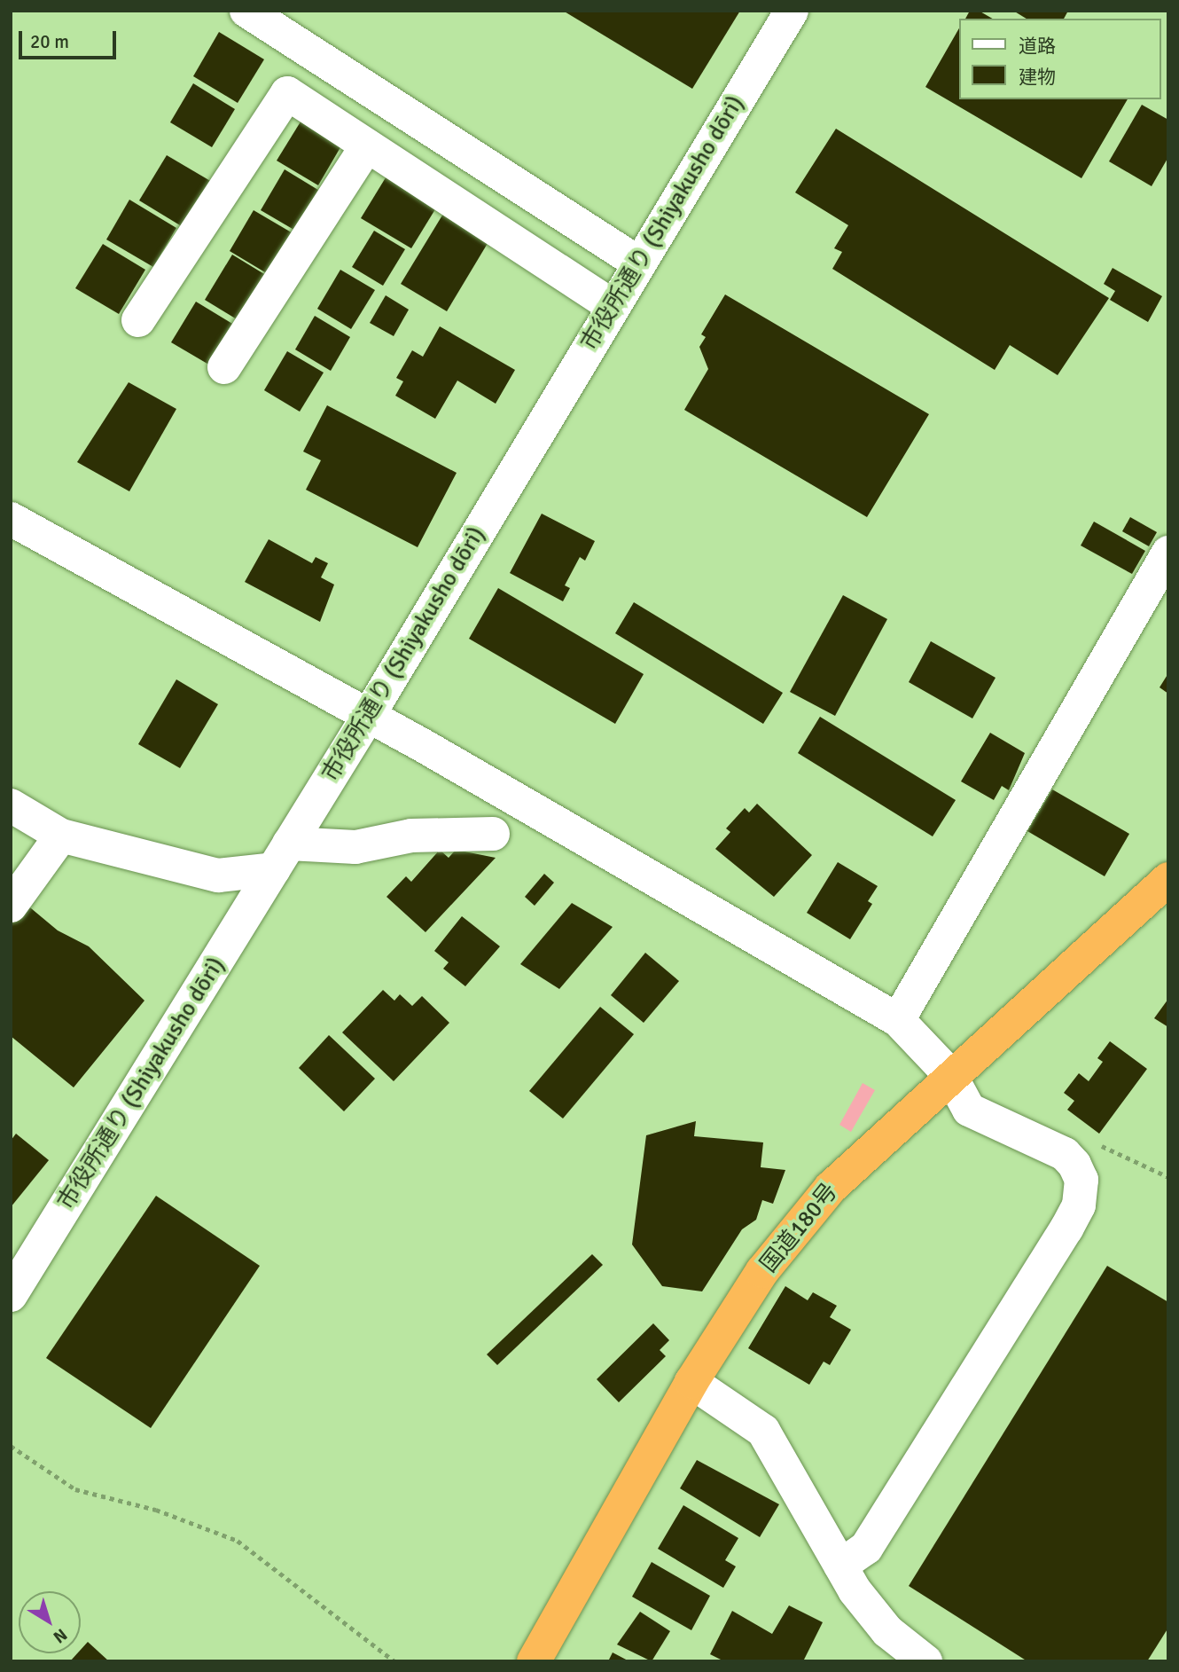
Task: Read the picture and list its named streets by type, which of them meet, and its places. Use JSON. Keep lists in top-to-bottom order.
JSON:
{
  "streets": {
    "highway": ["国道180号"],
    "street": ["市役所通り (Shiyakusho dōri)"]
  },
  "legend": ["道路", "建物"],
  "scale_bar": "20 m",
  "north": "bottom right"
}
